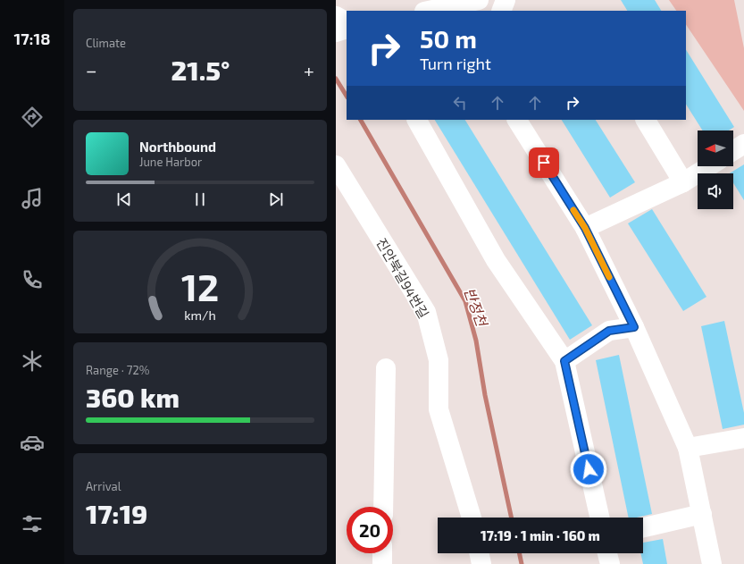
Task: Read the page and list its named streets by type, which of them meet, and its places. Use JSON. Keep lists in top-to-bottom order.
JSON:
{
  "streets": {
    "street": ["진안북길94번길"]
  },
  "water": ["반정천"],
  "north": "left",
  "page": {
    "tabs": "17:18",
    "tile": [
      "Climate",
      ["Range · 72%", "360 km"],
      ["Arrival", "17:19"]
    ],
    "turn": ["50 m", "Turn right"],
    "heat": ["−", "21.5°", "+"],
    "song": ["Northbound", "June Harbor"],
    "limit": "20",
    "trip": "17:19 · 1 min · 160 m",
    "gauge": ["12", "km/h"]
  }
}
